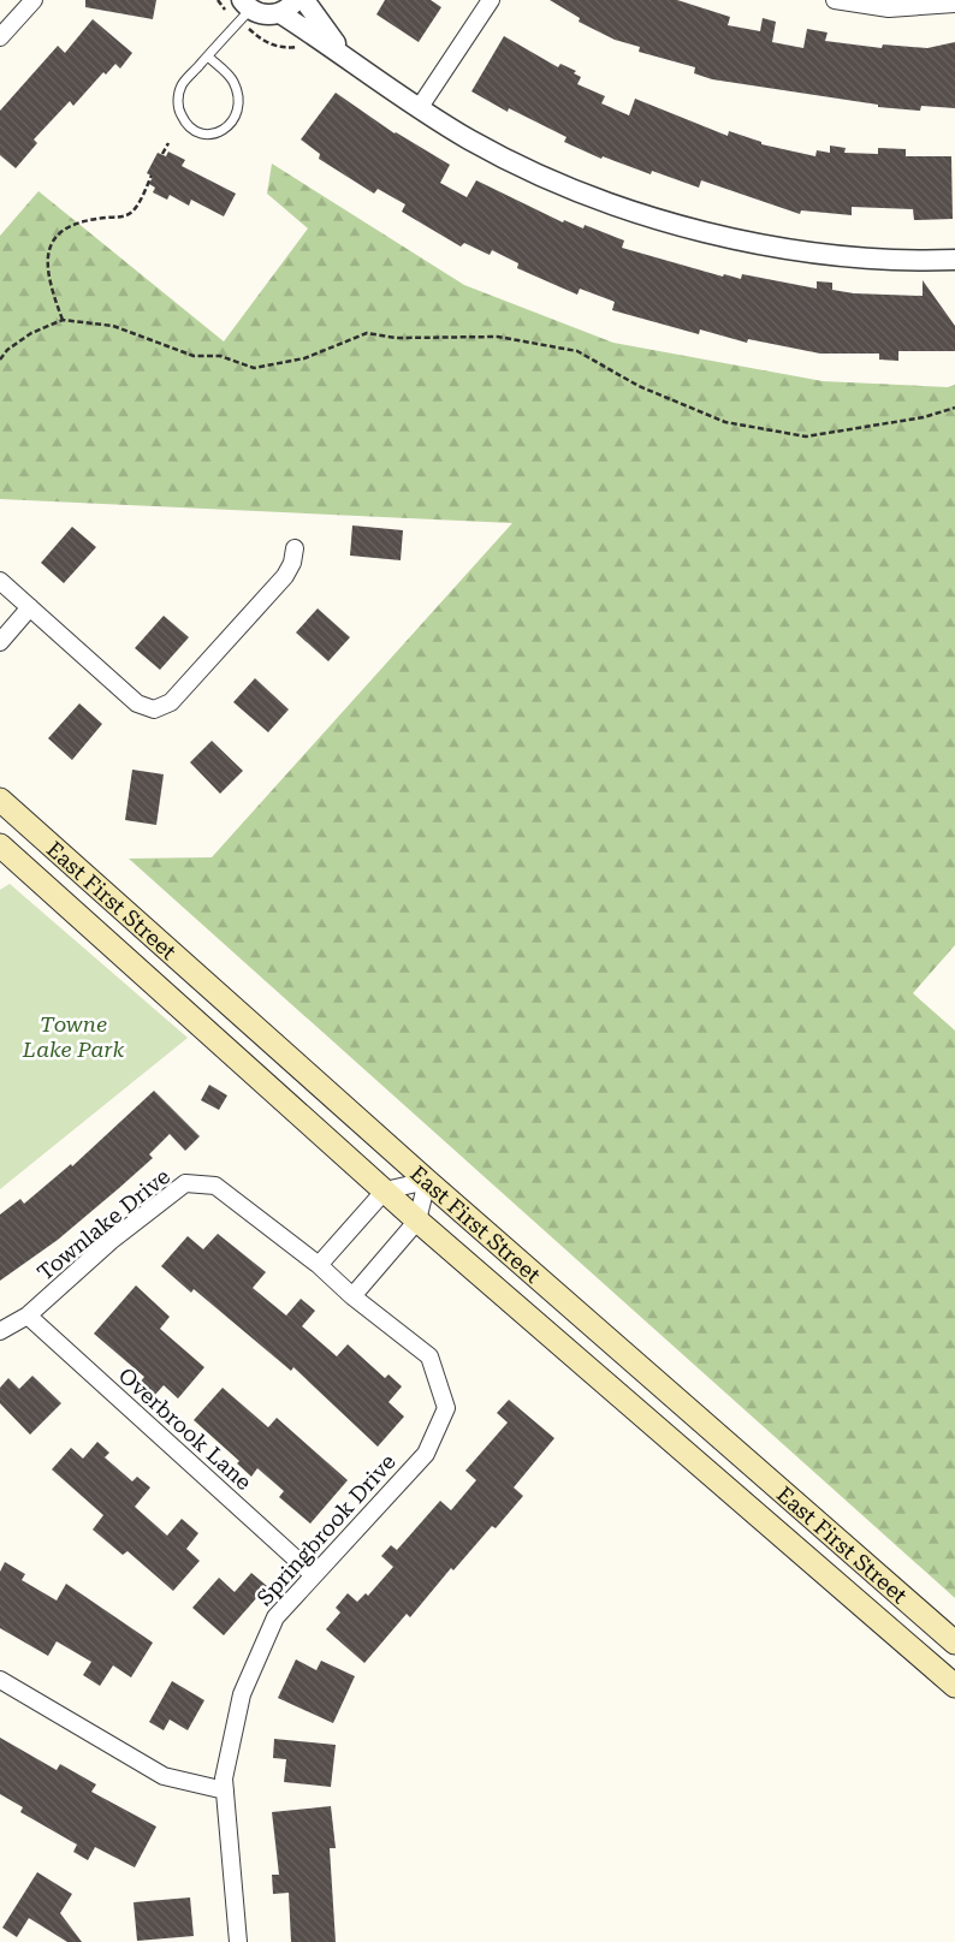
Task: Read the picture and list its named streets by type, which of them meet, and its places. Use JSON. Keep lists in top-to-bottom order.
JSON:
{
  "streets": {
    "main road": ["East First Street"],
    "street": ["Townlake Drive", "Overbrook Lane", "Springbrook Drive"]
  },
  "crossings": [
    ["Townlake Drive", "Overbrook Lane"],
    ["Townlake Drive", "Springbrook Drive"],
    ["Overbrook Lane", "Springbrook Drive"]
  ],
  "parks": ["Towne Lake Park"]
}
